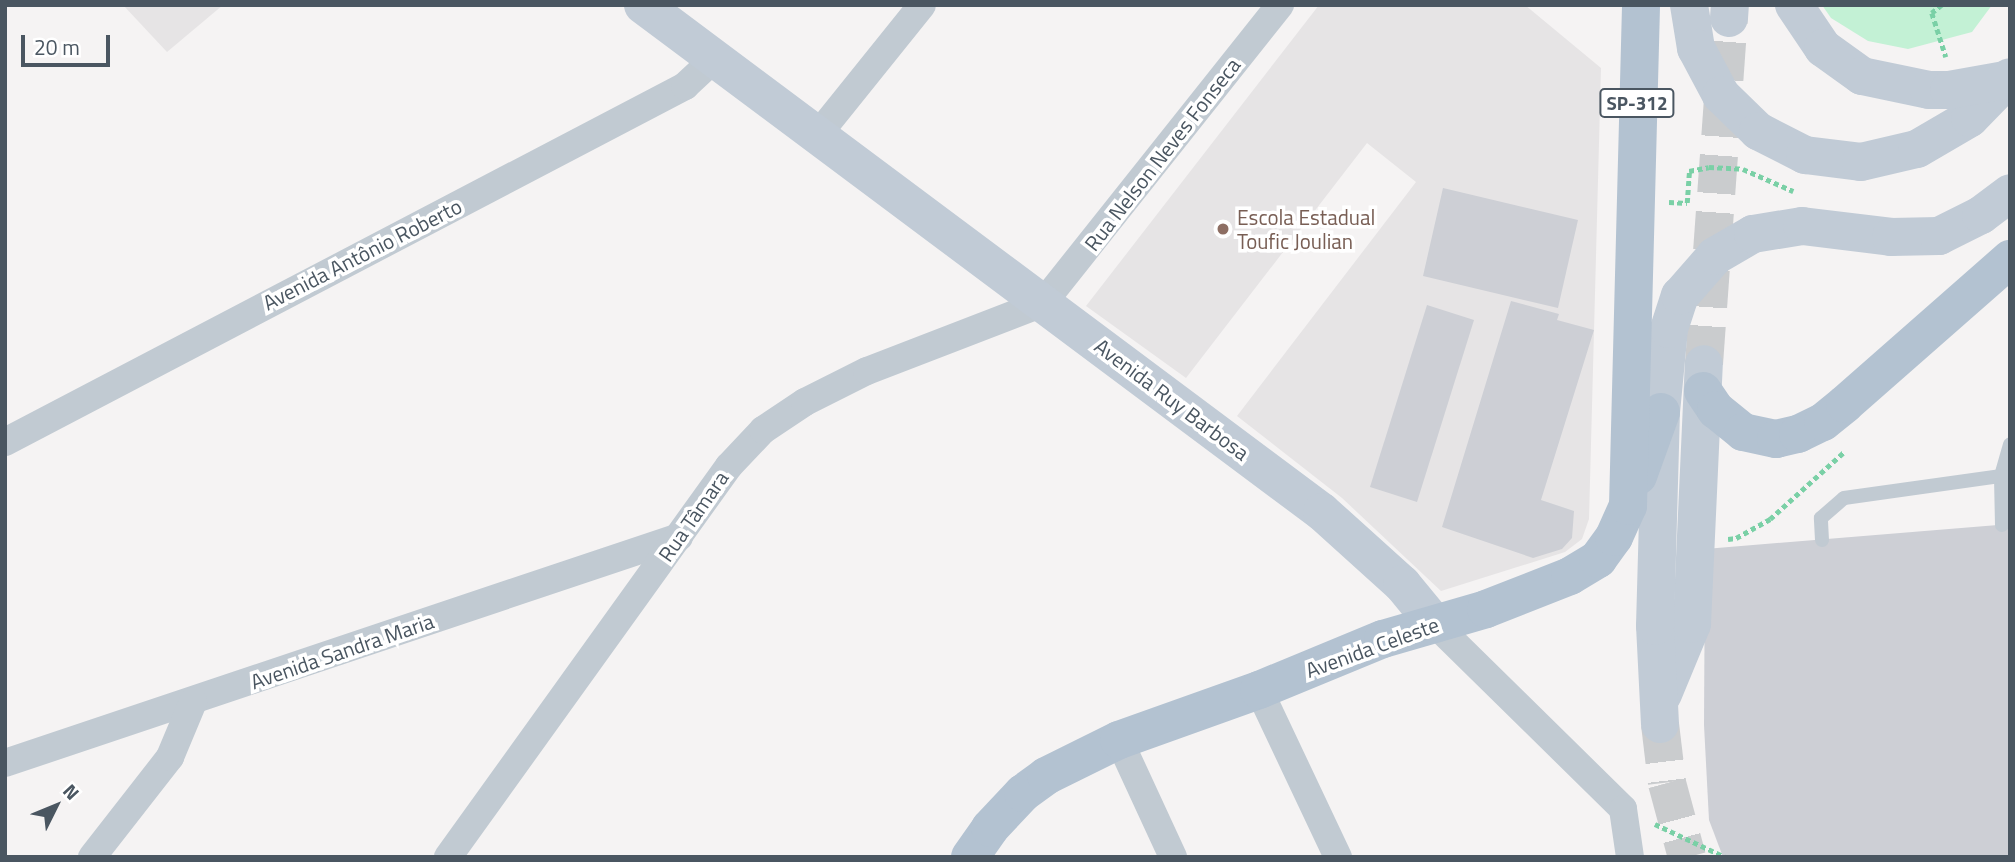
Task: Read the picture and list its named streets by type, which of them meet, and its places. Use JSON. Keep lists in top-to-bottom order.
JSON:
{
  "streets": {
    "main road": ["SP-312", "Avenida Ruy Barbosa", "Avenida Celeste"],
    "street": [
      "Rua Nelson Neves Fonseca",
      "Avenida Antônio Roberto",
      "Rua Tâmara",
      "Avenida Sandra Maria"
    ]
  },
  "crossings": [
    ["Rua Nelson Neves Fonseca", "Avenida Ruy Barbosa"],
    ["Rua Nelson Neves Fonseca", "Rua Tâmara"],
    ["Avenida Antônio Roberto", "Avenida Ruy Barbosa"],
    ["Avenida Ruy Barbosa", "Rua Tâmara"],
    ["Avenida Ruy Barbosa", "Avenida Celeste"],
    ["Rua Tâmara", "Avenida Sandra Maria"]
  ],
  "places": ["Escola Estadual Toufic Joulian"],
  "scale_bar": "20 m",
  "north": "top right"
}
